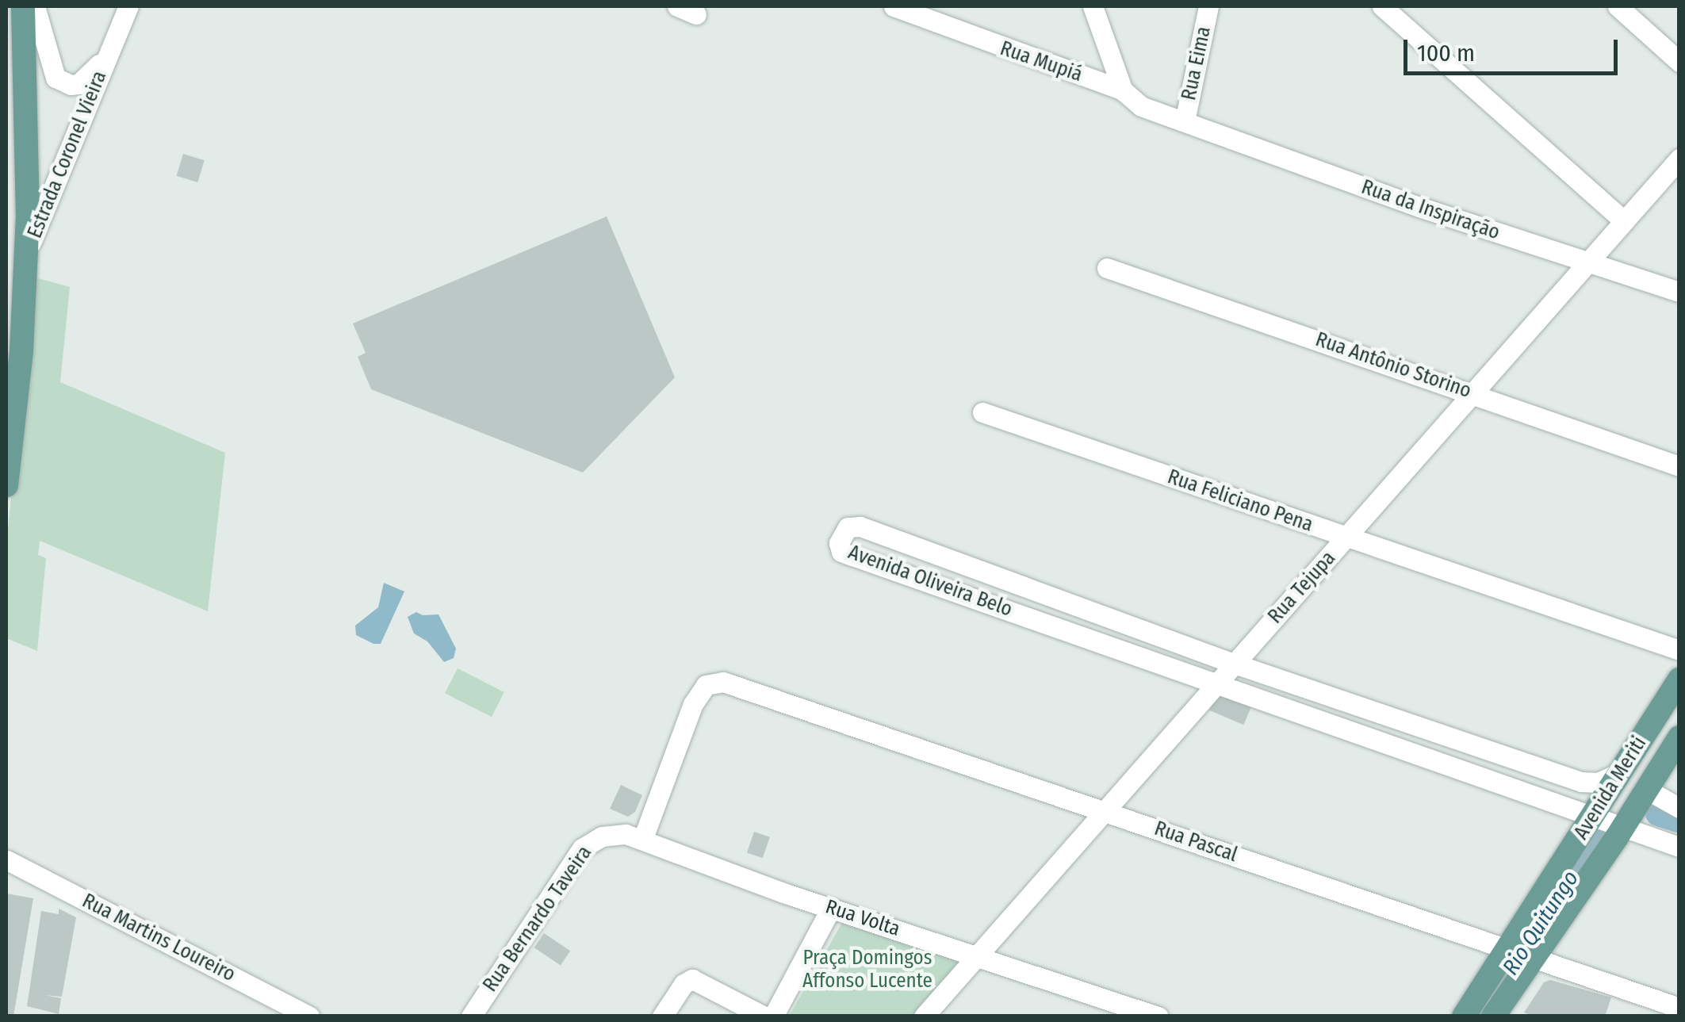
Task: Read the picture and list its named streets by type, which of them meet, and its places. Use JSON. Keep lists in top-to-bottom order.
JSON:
{
  "streets": {
    "main road": ["Avenida Meriti"],
    "street": [
      "Rua Mupiá",
      "Rua Eima",
      "Estrada Coronel Vieira",
      "Rua da Inspiração",
      "Rua Antônio Storino",
      "Rua Feliciano Pena",
      "Avenida Oliveira Belo",
      "Rua Tejupa",
      "Rua Pascal",
      "Rua Volta",
      "Rua Bernardo Taveira",
      "Rua Martins Loureiro"
    ]
  },
  "crossings": [
    ["Rua Mupiá", "Rua Eima"],
    ["Rua Mupiá", "Rua da Inspiração"],
    ["Rua Eima", "Rua da Inspiração"],
    ["Rua da Inspiração", "Rua Tejupa"],
    ["Rua Antônio Storino", "Rua Tejupa"],
    ["Rua Feliciano Pena", "Rua Tejupa"],
    ["Avenida Oliveira Belo", "Rua Tejupa"],
    ["Avenida Oliveira Belo", "Avenida Meriti"],
    ["Rua Tejupa", "Rua Pascal"],
    ["Rua Tejupa", "Rua Volta"],
    ["Avenida Meriti", "Rua Pascal"],
    ["Rua Pascal", "Rua Volta"],
    ["Rua Volta", "Rua Bernardo Taveira"]
  ],
  "water": ["Rio Quitungo"],
  "parks": ["Praça Domingos Affonso Lucente"],
  "scale_bar": "100 m"
}
